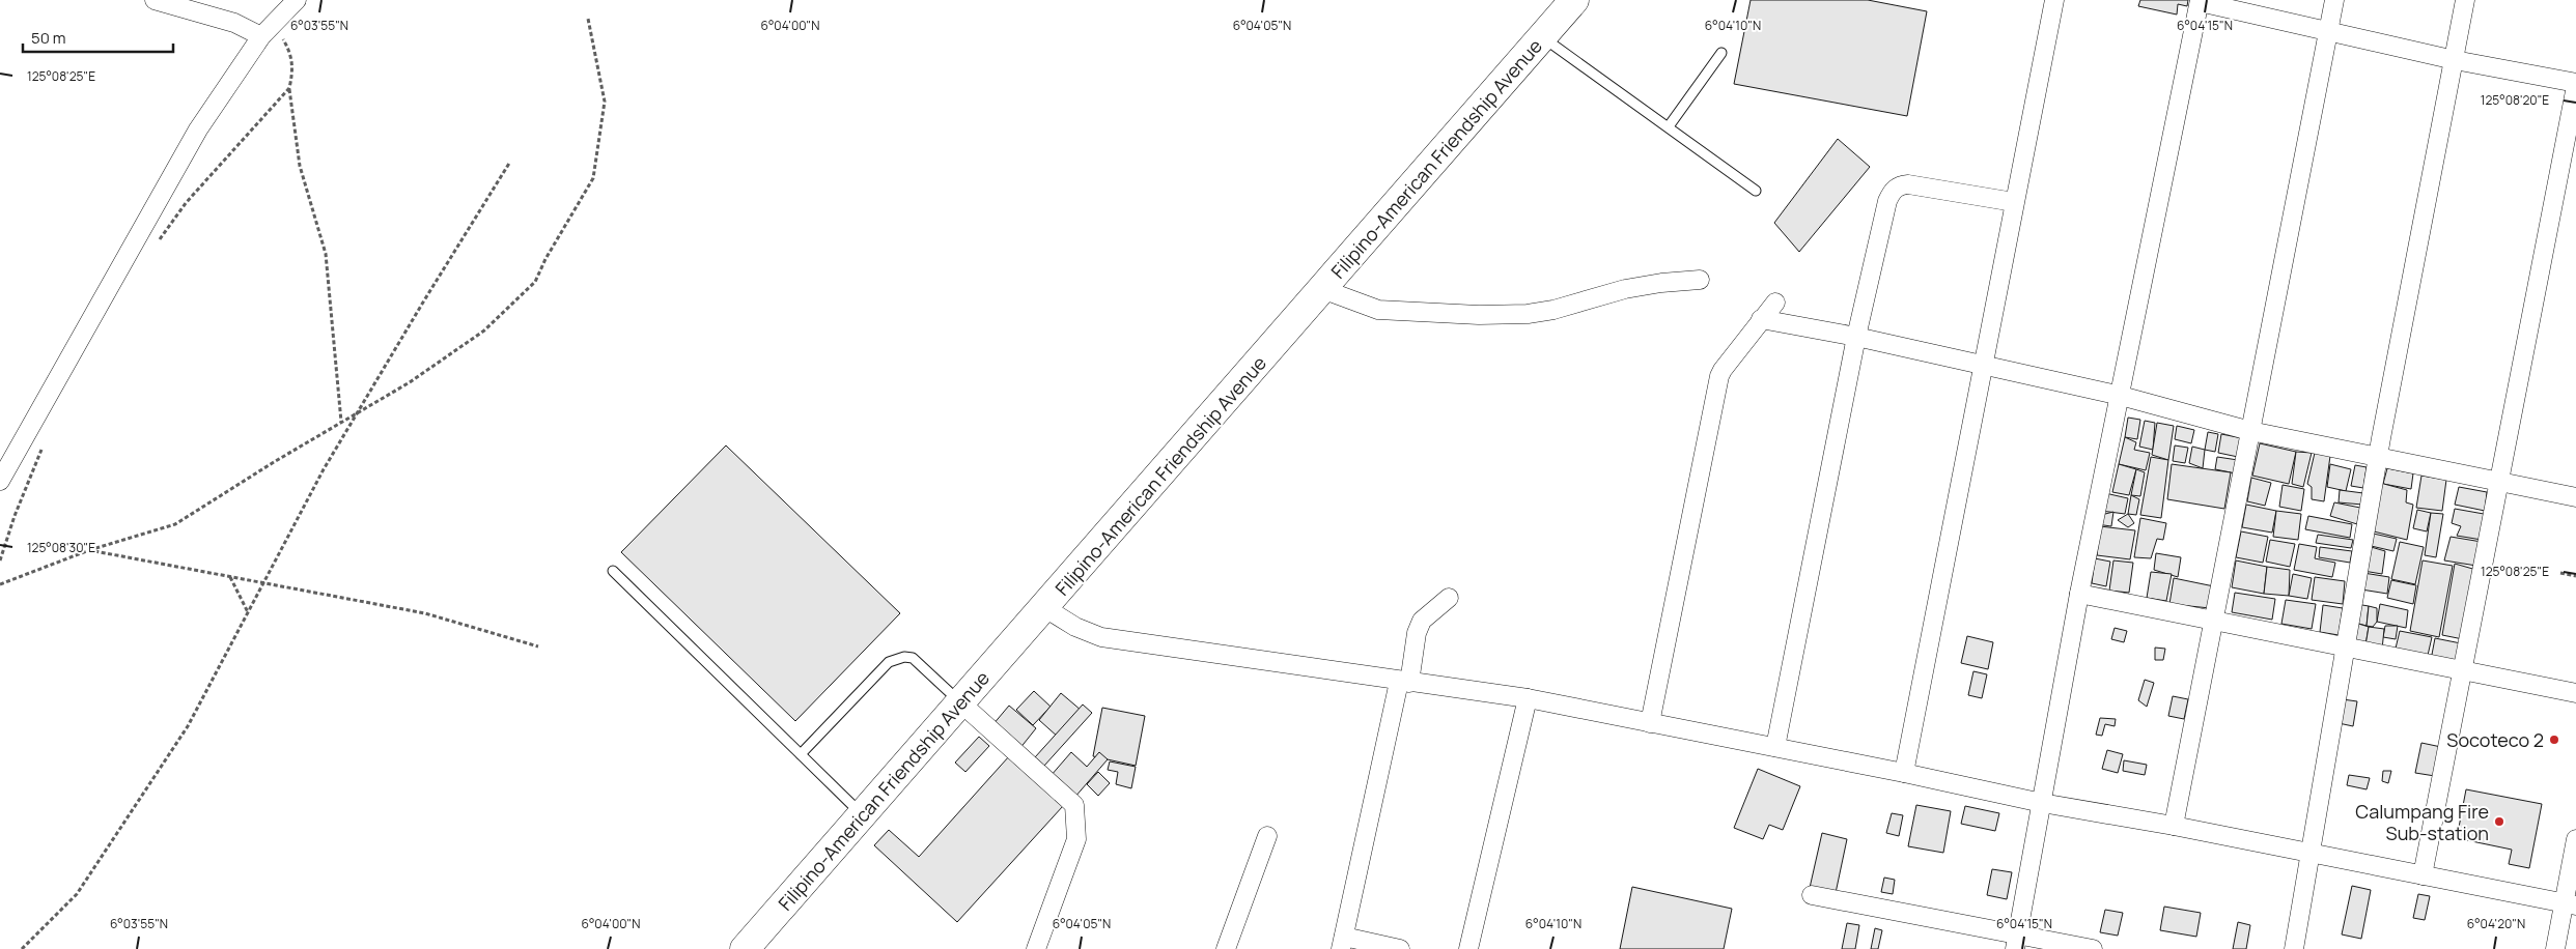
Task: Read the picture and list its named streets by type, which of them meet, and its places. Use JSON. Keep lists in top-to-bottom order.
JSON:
{
  "streets": {
    "main road": ["Filipino-American Friendship Avenue"]
  },
  "places": ["Socoteco 2", "Calumpang Fire Sub-station"],
  "scale_bar": "50 m",
  "coordinates": [
    "6°03'55\"N",
    "6°04'00\"N",
    "6°04'05\"N",
    "6°04'10\"N",
    "6°04'15\"N",
    "125°08'25\"E",
    "125°08'20\"E",
    "125°08'30\"E",
    "6°04'20\"N"
  ]
}
